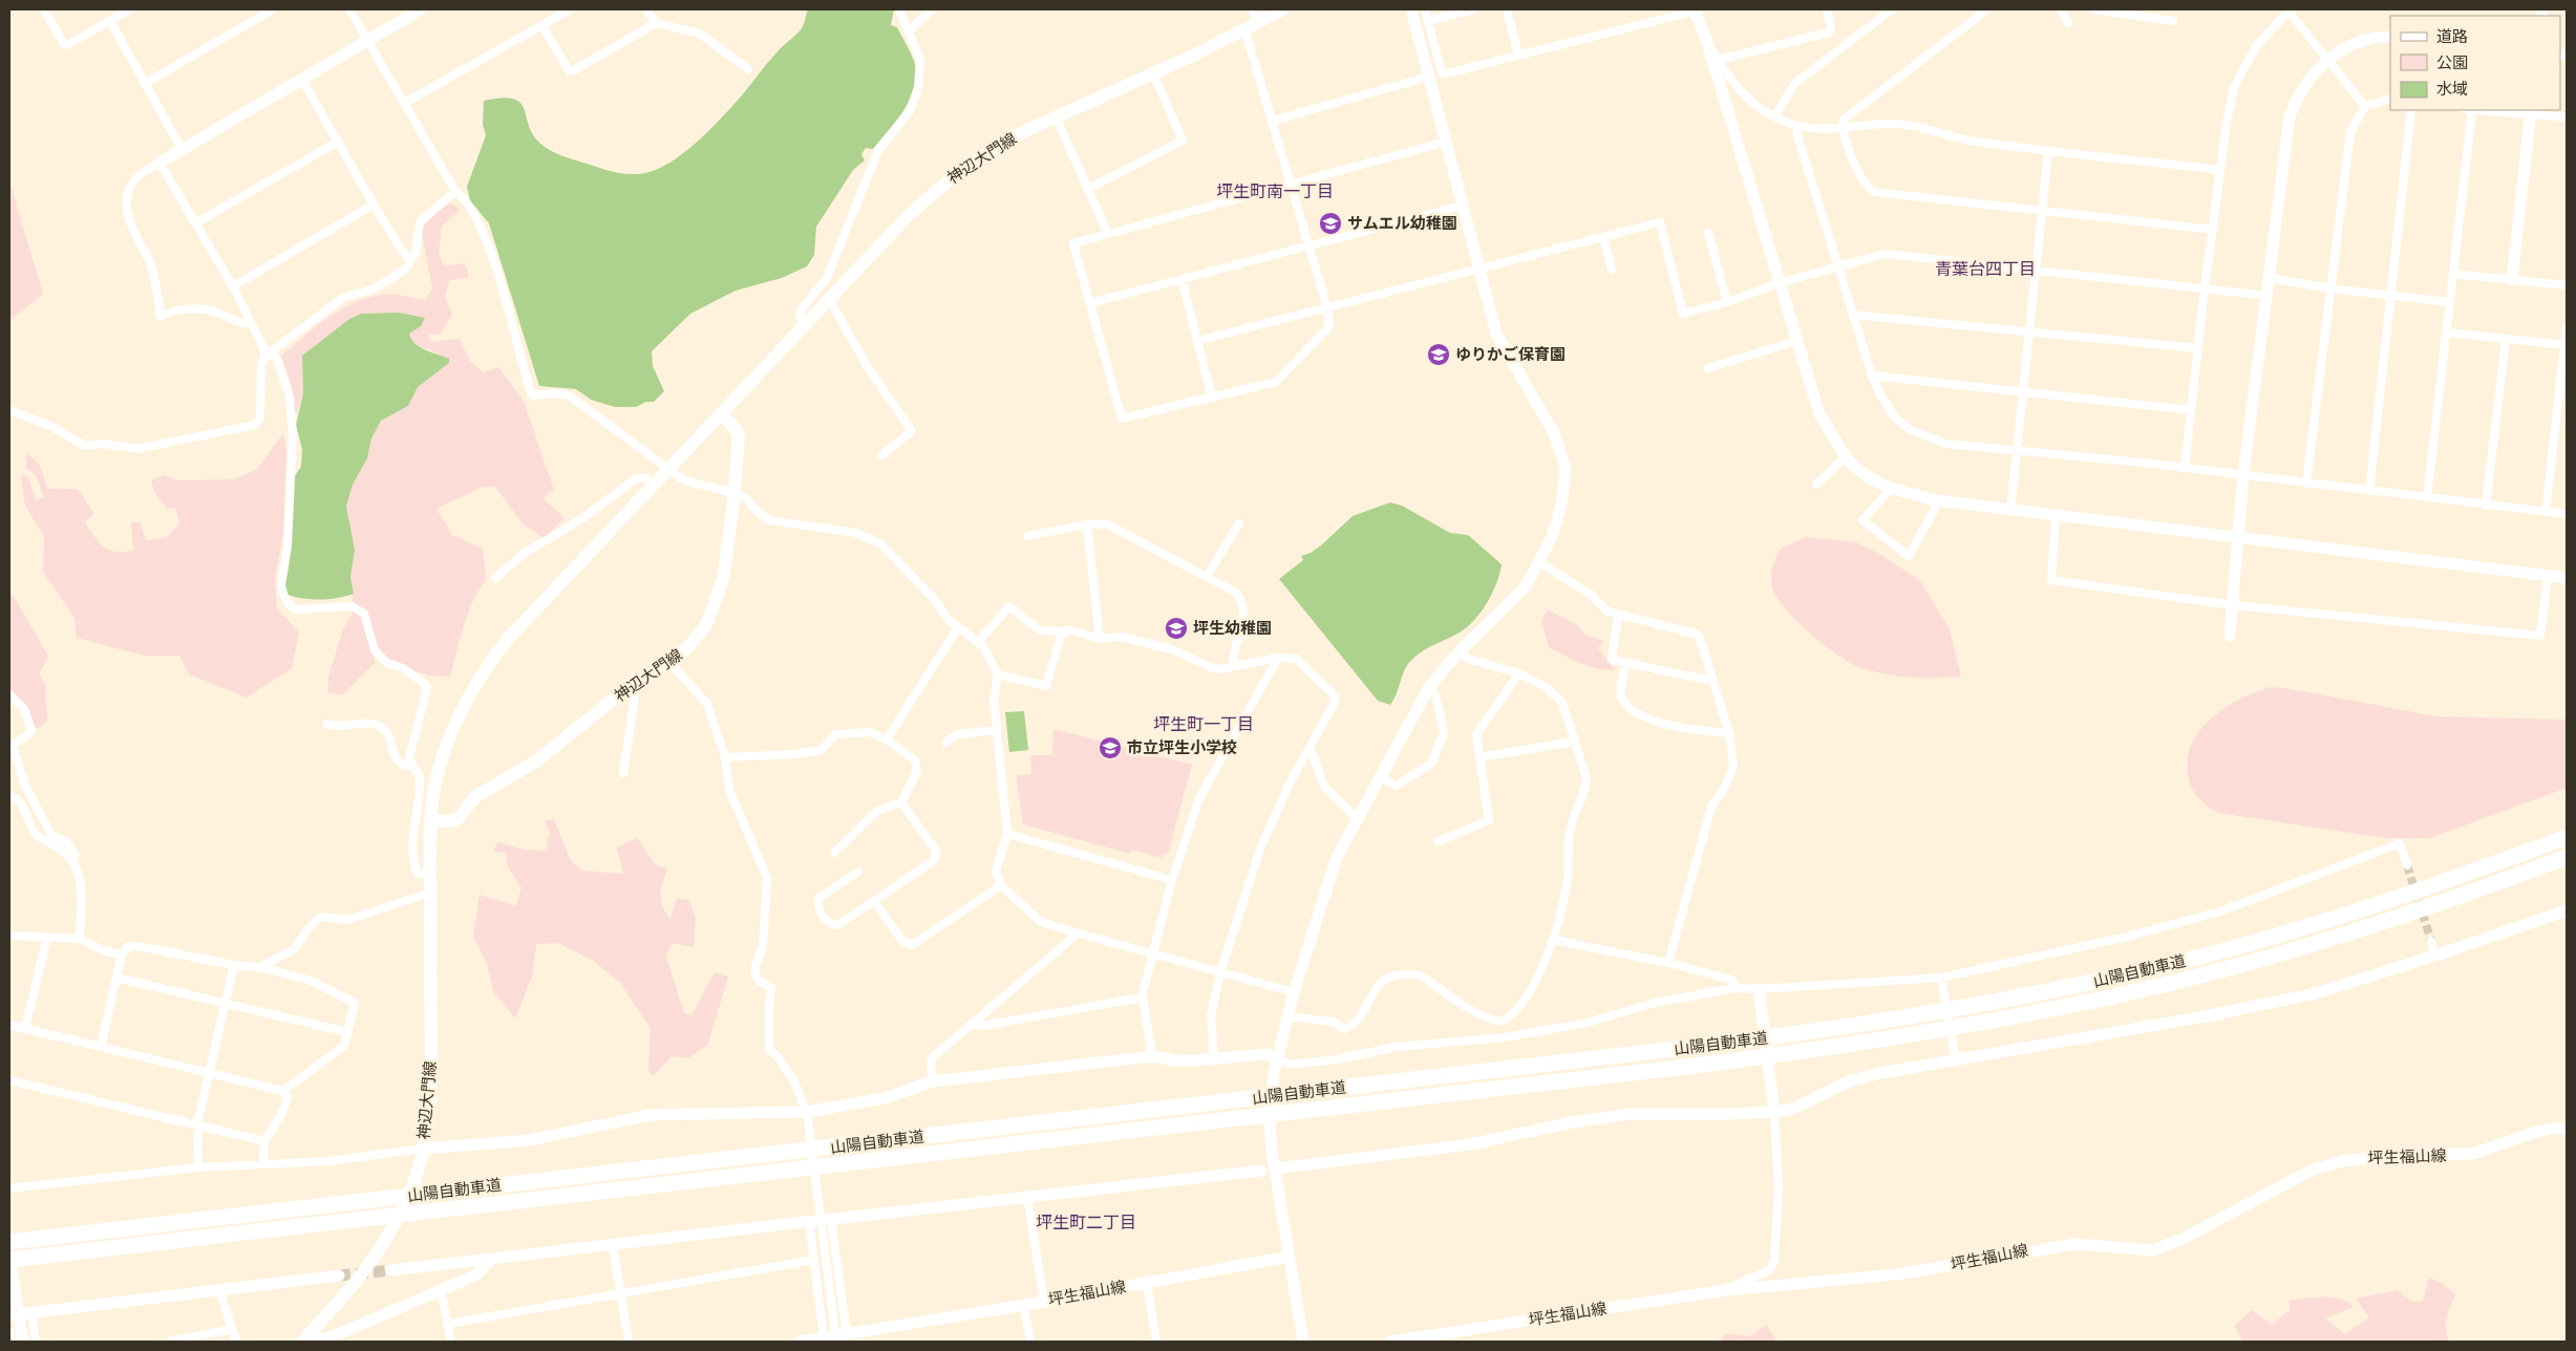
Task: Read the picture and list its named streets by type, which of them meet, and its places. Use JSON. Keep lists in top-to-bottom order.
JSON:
{
  "streets": {
    "highway": ["山陽自動車道"],
    "main road": ["神辺大門線"],
    "street": ["坪生福山線"]
  },
  "districts": [
    "坪生町南一丁目",
    "青葉台四丁目",
    "坪生町一丁目",
    "坪生町二丁目"
  ],
  "places": {
    "school or university": [
      "サムエル幼稚園",
      "ゆりかご保育園",
      "坪生幼稚園",
      "市立坪生小学校"
    ]
  },
  "legend": ["道路", "公園", "水域"]
}
